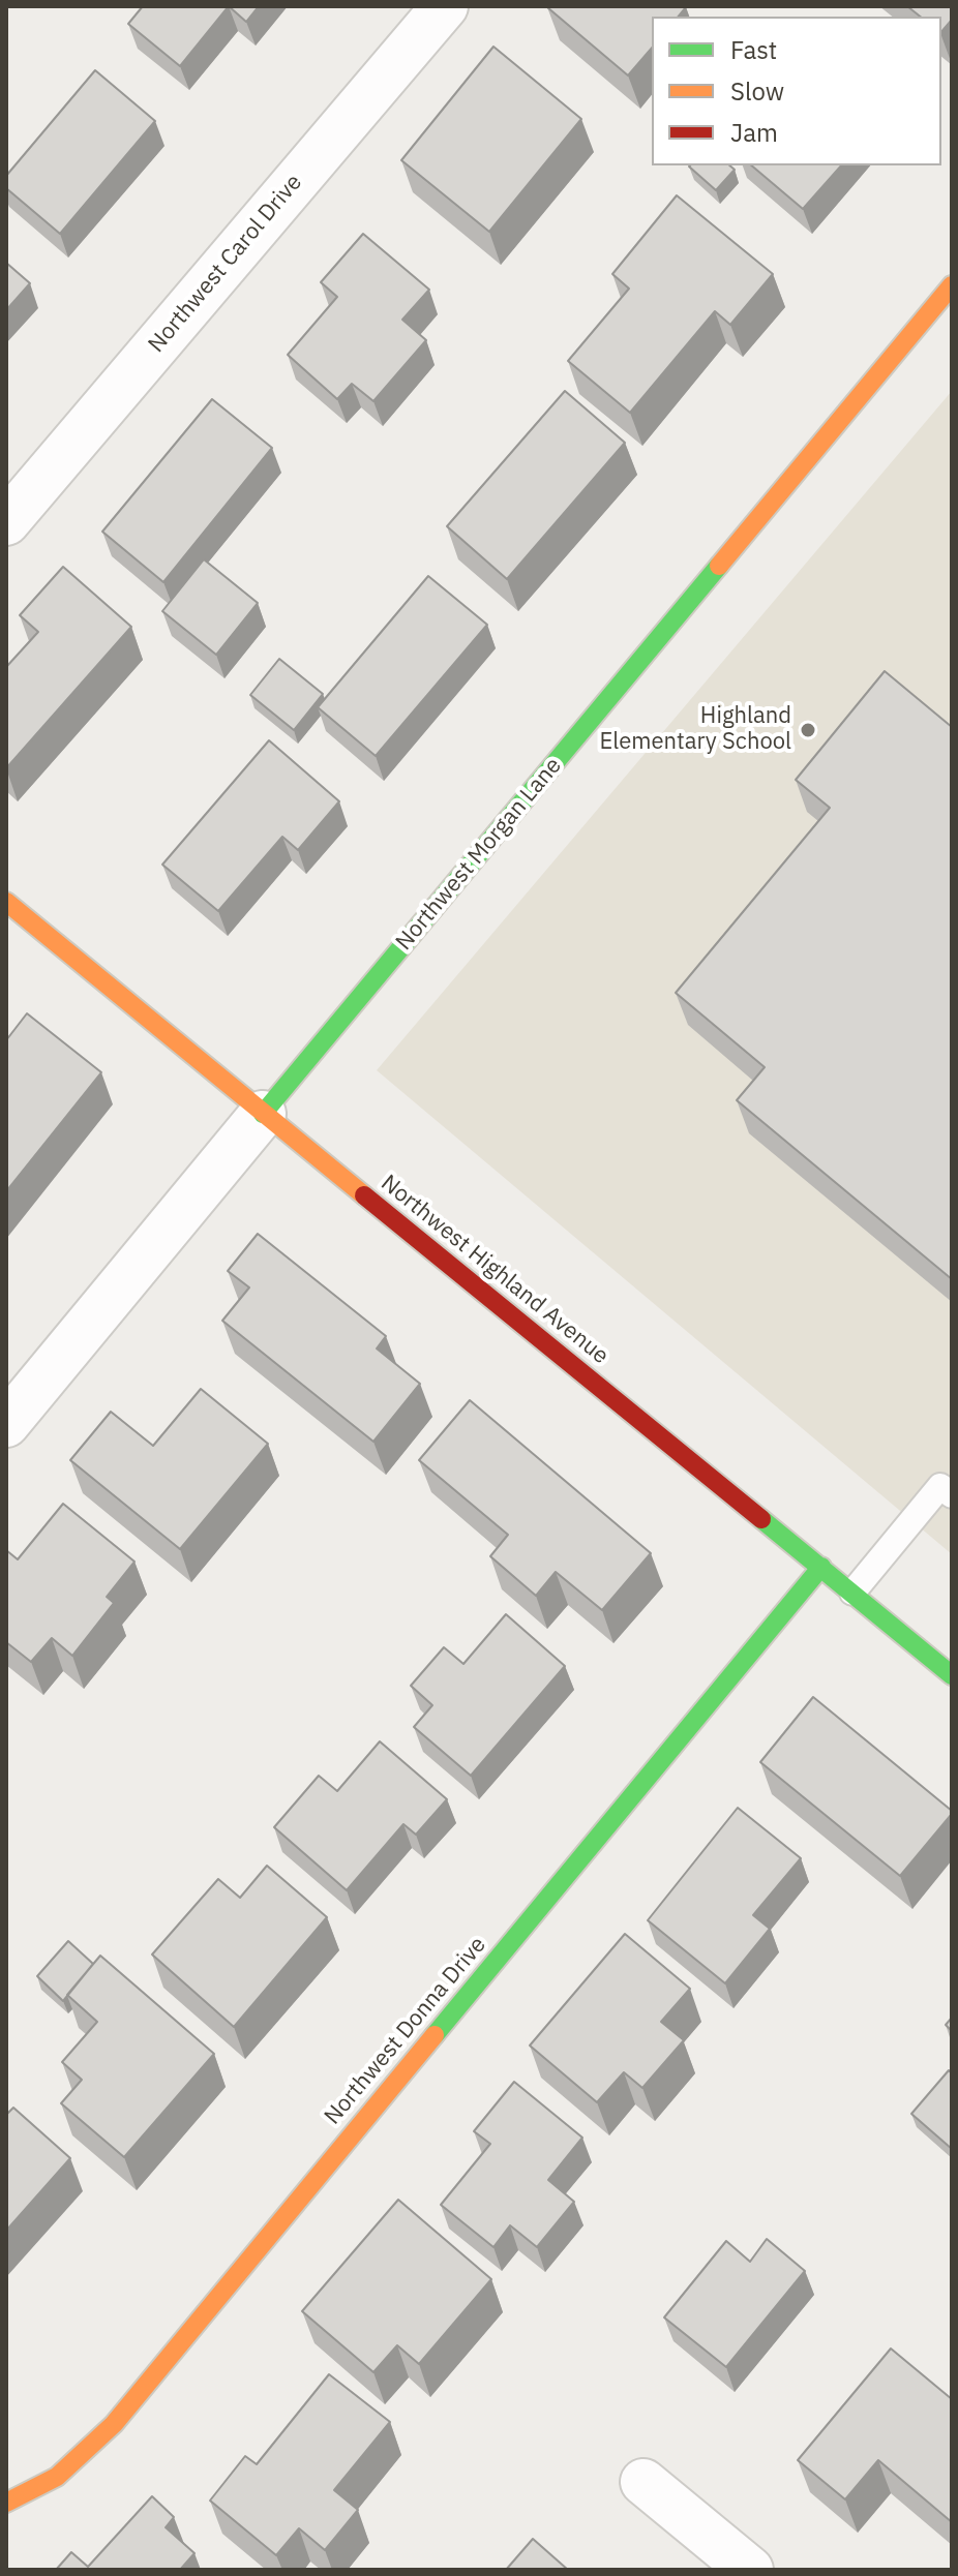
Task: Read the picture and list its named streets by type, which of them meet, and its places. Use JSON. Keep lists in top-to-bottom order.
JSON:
{
  "streets": {
    "street": [
      "Northwest Carol Drive",
      "Northwest Morgan Lane",
      "Northwest Highland Avenue",
      "Northwest Donna Drive"
    ]
  },
  "crossings": [
    ["Northwest Morgan Lane", "Northwest Highland Avenue"],
    ["Northwest Highland Avenue", "Northwest Donna Drive"]
  ],
  "places": ["Highland Elementary School"],
  "legend": ["Fast", "Slow", "Jam"]
}
